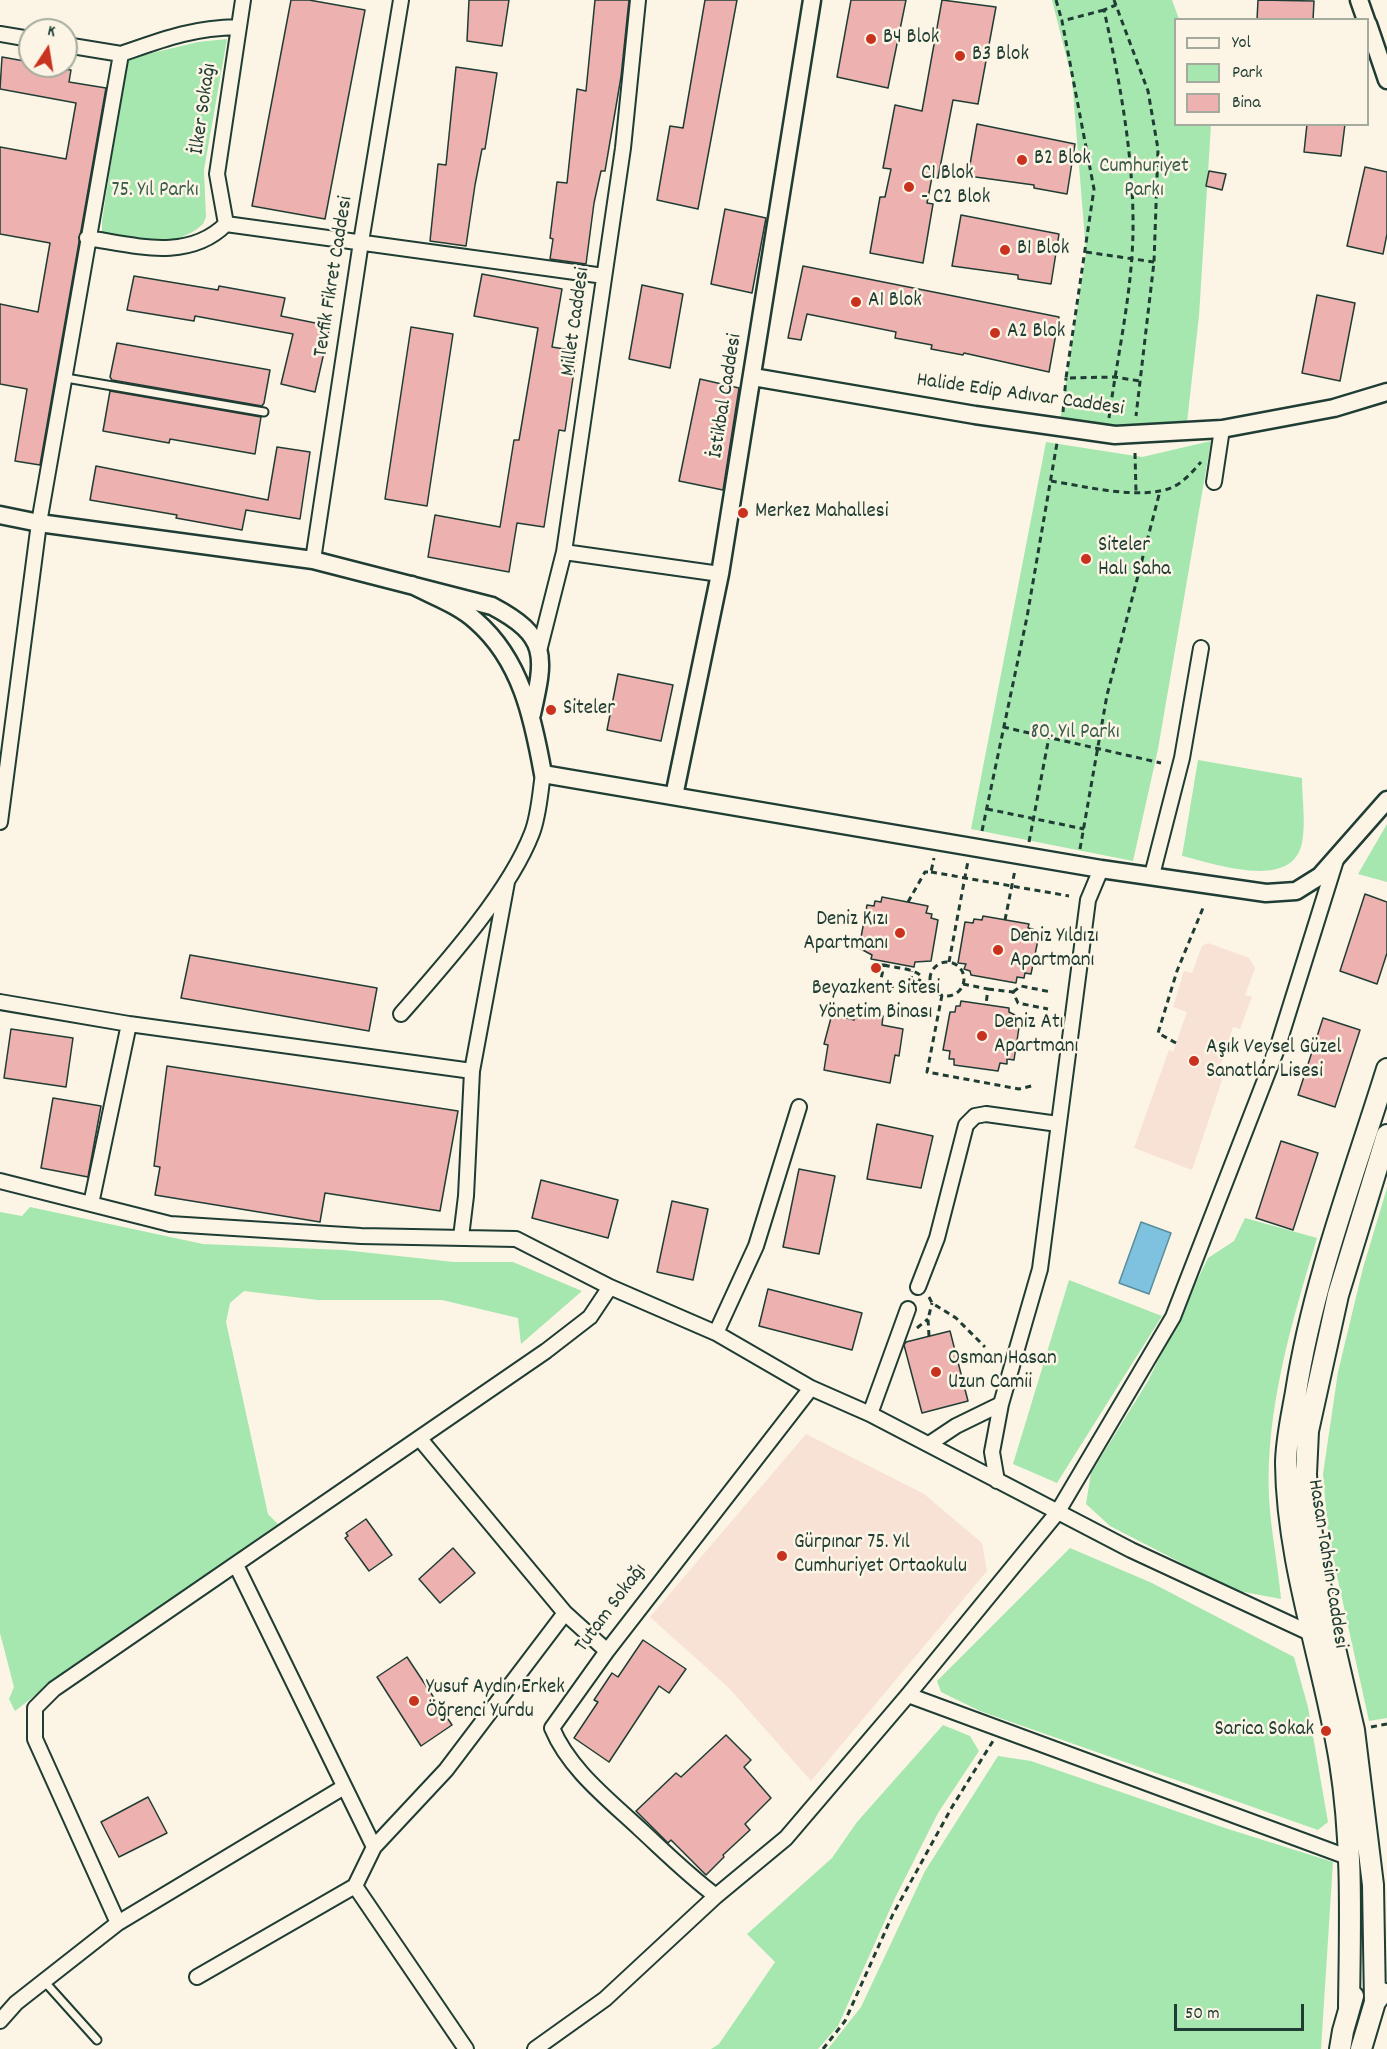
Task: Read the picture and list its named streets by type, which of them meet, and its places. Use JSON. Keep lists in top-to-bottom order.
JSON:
{
  "streets": {
    "main road": ["Hasan Tahsin Caddesi"],
    "street": [
      "İlker Sokağı",
      "Tevfik Fikret Caddesi",
      "Millet Caddesi",
      "İstikbal Caddesi",
      "Halide Edip Adıvar Caddesi",
      "Tutam Sokağı"
    ]
  },
  "crossings": [
    ["İstikbal Caddesi", "Halide Edip Adıvar Caddesi"]
  ],
  "parks": ["Cumhuriyet Parkı", "75. Yıl Parkı", "80. Yıl Parkı"],
  "places": [
    "B4 Blok",
    "B3 Blok",
    "B2 Blok",
    "C1 Blok - C2 Blok",
    "B1 Blok",
    "A1 Blok",
    "A2 Blok",
    "Merkez Mahallesi",
    "Siteler Halı Saha",
    "Siteler",
    "Deniz Kızı Apartmanı",
    "Deniz Yıldızı Apartmanı",
    "Beyazkent Sitesi Yönetim Binası",
    "Deniz Atı Apartmanı",
    "Aşık Veysel Güzel Sanatlar Lisesi",
    "Osman Hasan Uzun Camii",
    "Gürpınar 75. Yıl Cumhuriyet Ortaokulu",
    "Yusuf Aydın Erkek Öğrenci Yurdu",
    "Sarica Sokak"
  ],
  "legend": ["Yol", "Park", "Bina"],
  "scale_bar": "50 m",
  "north": "top"
}
